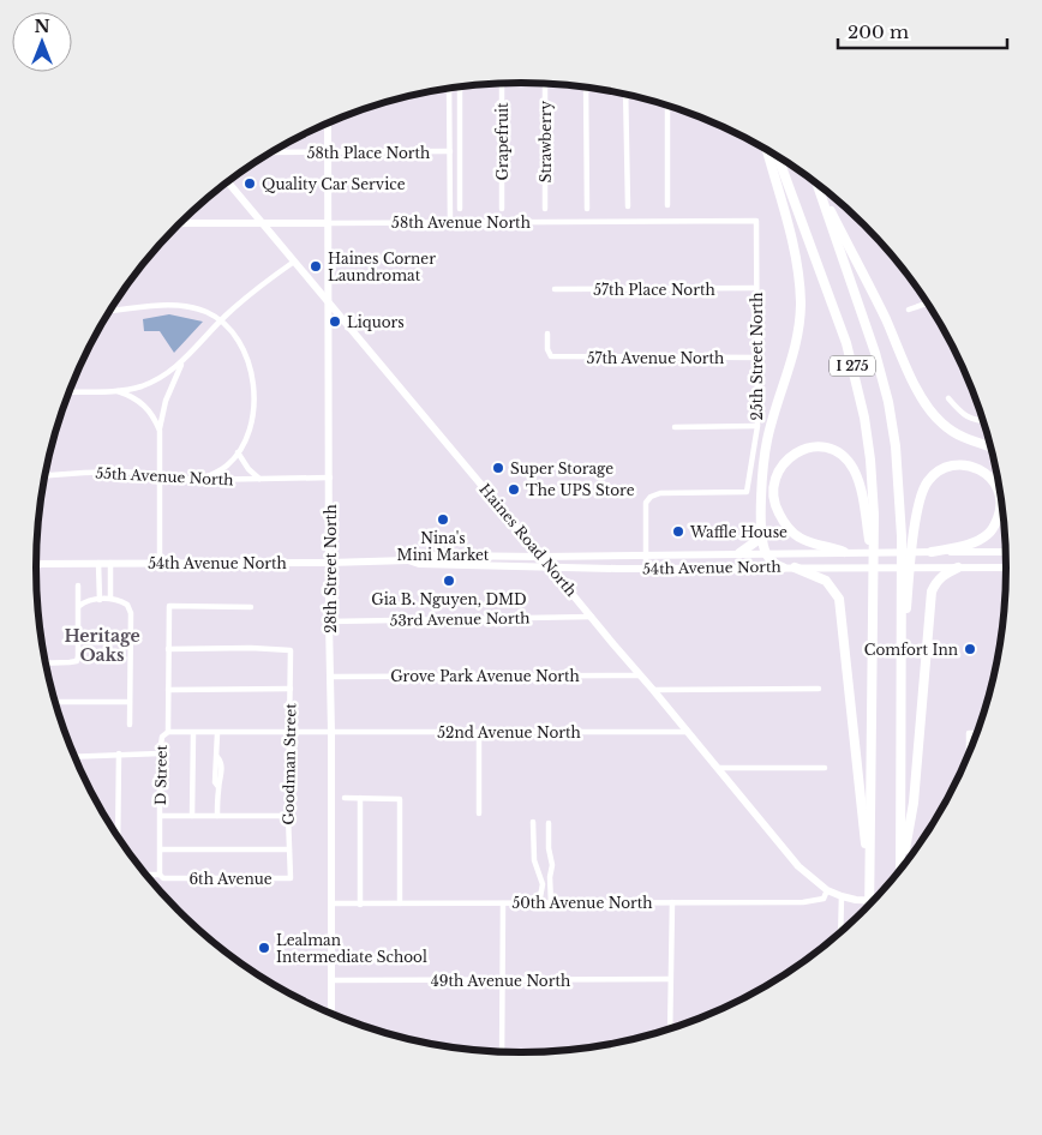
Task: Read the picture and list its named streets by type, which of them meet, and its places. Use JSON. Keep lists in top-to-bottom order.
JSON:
{
  "streets": {
    "highway": ["I 275"],
    "street": [
      "Grapefruit",
      "Strawberry",
      "58th Place North",
      "58th Avenue North",
      "57th Place North",
      "25th Street North",
      "57th Avenue North",
      "55th Avenue North",
      "Haines Road North",
      "54th Avenue North",
      "28th Street North",
      "53rd Avenue North",
      "Grove Park Avenue North",
      "52nd Avenue North",
      "Goodman Street",
      "D Street",
      "6th Avenue",
      "50th Avenue North",
      "49th Avenue North"
    ]
  },
  "crossings": [
    ["58th Place North", "28th Street North"],
    ["58th Avenue North", "25th Street North"],
    ["58th Avenue North", "Haines Road North"],
    ["58th Avenue North", "28th Street North"],
    ["57th Place North", "25th Street North"],
    ["25th Street North", "57th Avenue North"],
    ["25th Street North", "54th Avenue North"],
    ["55th Avenue North", "28th Street North"],
    ["Haines Road North", "54th Avenue North"],
    ["Haines Road North", "28th Street North"],
    ["Haines Road North", "53rd Avenue North"],
    ["Haines Road North", "Grove Park Avenue North"],
    ["Haines Road North", "52nd Avenue North"],
    ["Haines Road North", "50th Avenue North"],
    ["54th Avenue North", "28th Street North"],
    ["28th Street North", "53rd Avenue North"],
    ["28th Street North", "Grove Park Avenue North"],
    ["28th Street North", "52nd Avenue North"],
    ["28th Street North", "50th Avenue North"],
    ["28th Street North", "49th Avenue North"],
    ["52nd Avenue North", "Goodman Street"],
    ["52nd Avenue North", "D Street"],
    ["Goodman Street", "D Street"],
    ["Goodman Street", "6th Avenue"],
    ["D Street", "6th Avenue"]
  ],
  "districts": ["Heritage Oaks"],
  "places": [
    "Quality Car Service",
    "Haines Corner Laundromat",
    "Liquors",
    "Super Storage",
    "The UPS Store",
    "Nina's Mini Market",
    "Waffle House",
    "Gia B. Nguyen, DMD",
    "Comfort Inn",
    "Lealman Intermediate School"
  ],
  "scale_bar": "200 m",
  "north": "top"
}
